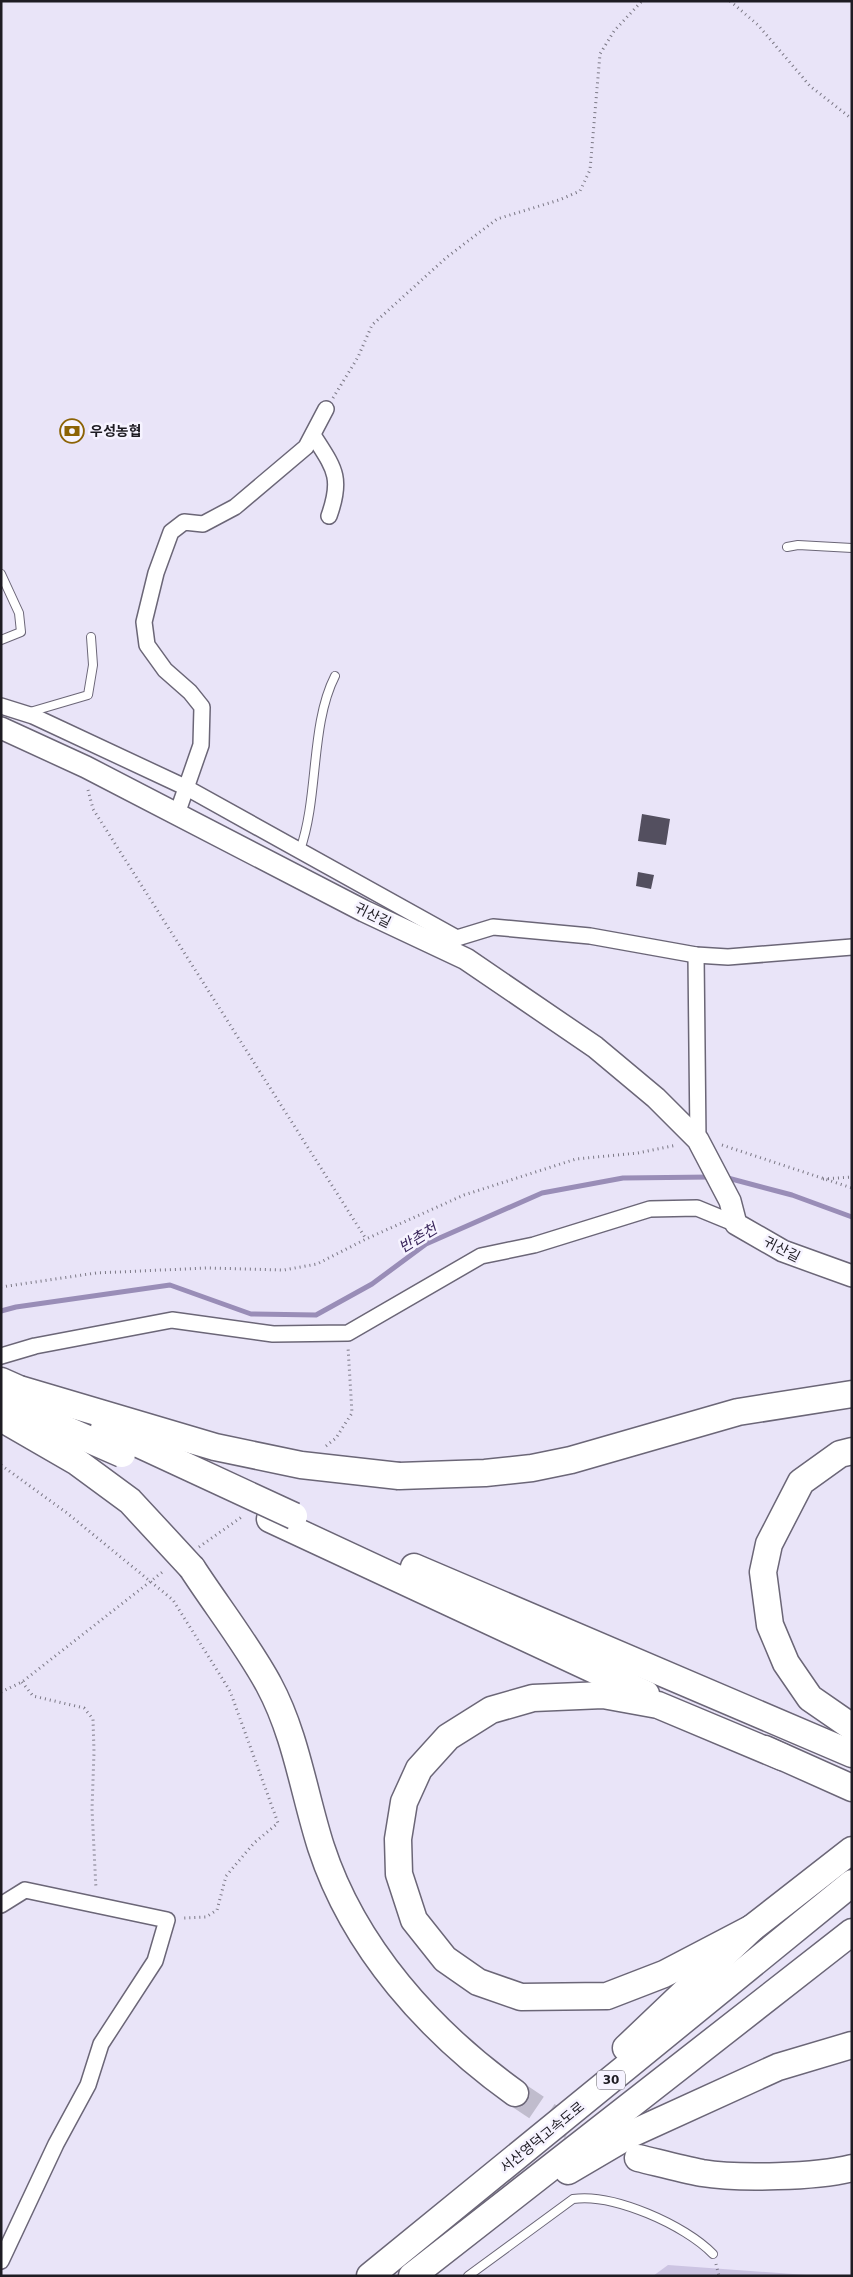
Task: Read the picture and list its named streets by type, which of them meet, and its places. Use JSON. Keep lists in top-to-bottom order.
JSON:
{
  "streets": {
    "highway": ["30", "서산영덕고속도로"],
    "street": ["귀산길"]
  },
  "water": ["반촌천"],
  "places": {
    "bank": ["우성농협"]
  }
}
